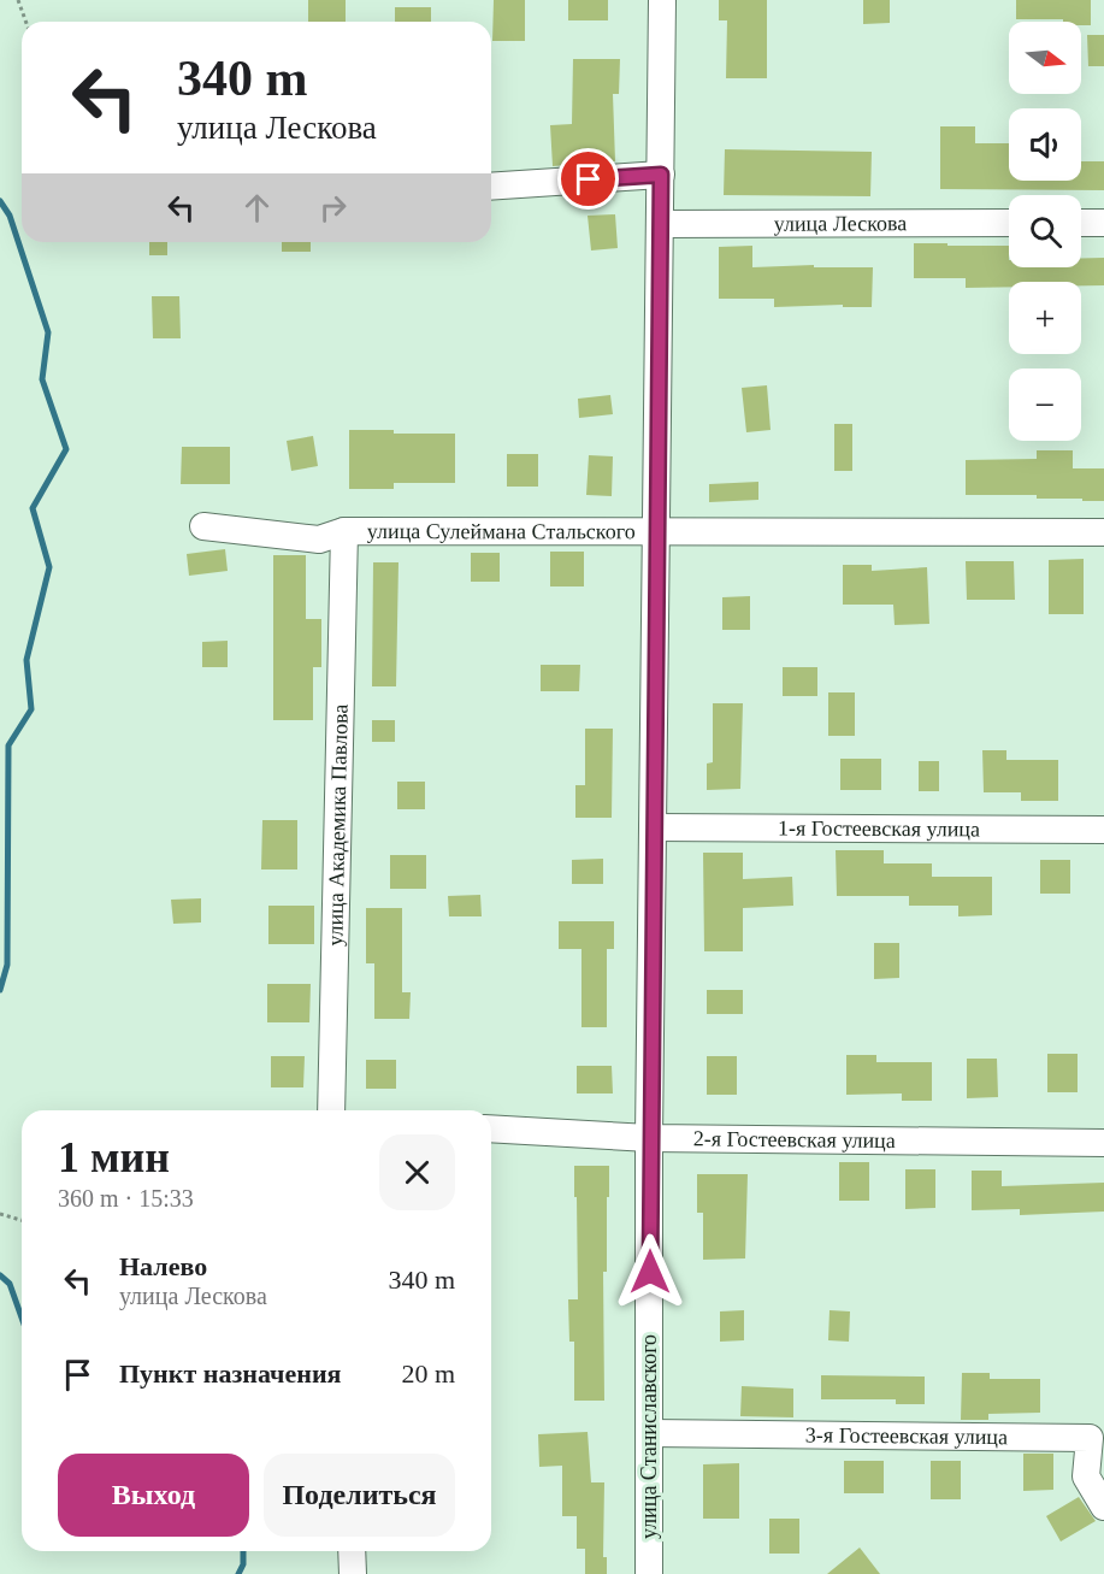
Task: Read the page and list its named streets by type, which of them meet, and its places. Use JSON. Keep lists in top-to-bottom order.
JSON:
{
  "streets": {
    "street": [
      "улица Лескова",
      "улица Сулеймана Стальского",
      "улица Академика Павлова",
      "1-я Гостеевская улица",
      "2-я Гостеевская улица",
      "улица Станиславского",
      "3-я Гостеевская улица"
    ]
  },
  "crossings": [
    ["улица Лескова", "улица Станиславского"],
    ["улица Сулеймана Стальского", "улица Академика Павлова"],
    ["улица Сулеймана Стальского", "улица Станиславского"],
    ["1-я Гостеевская улица", "улица Станиславского"],
    ["2-я Гостеевская улица", "улица Станиславского"],
    ["улица Станиславского", "3-я Гостеевская улица"]
  ],
  "north": "right",
  "page": {
    "map_buttons": ["+", "−"],
    "turn": ["340 m", "улица Лескова"],
    "heading": ["1 мин", "360 m · 15:33"],
    "list": [
      {
        "name": "Налево",
        "note": "улица Лескова",
        "value": "340 m"
      },
      {
        "name": "Пункт назначения",
        "value": "20 m"
      }
    ],
    "buttons": ["Выход", "Поделиться"]
  }
}
